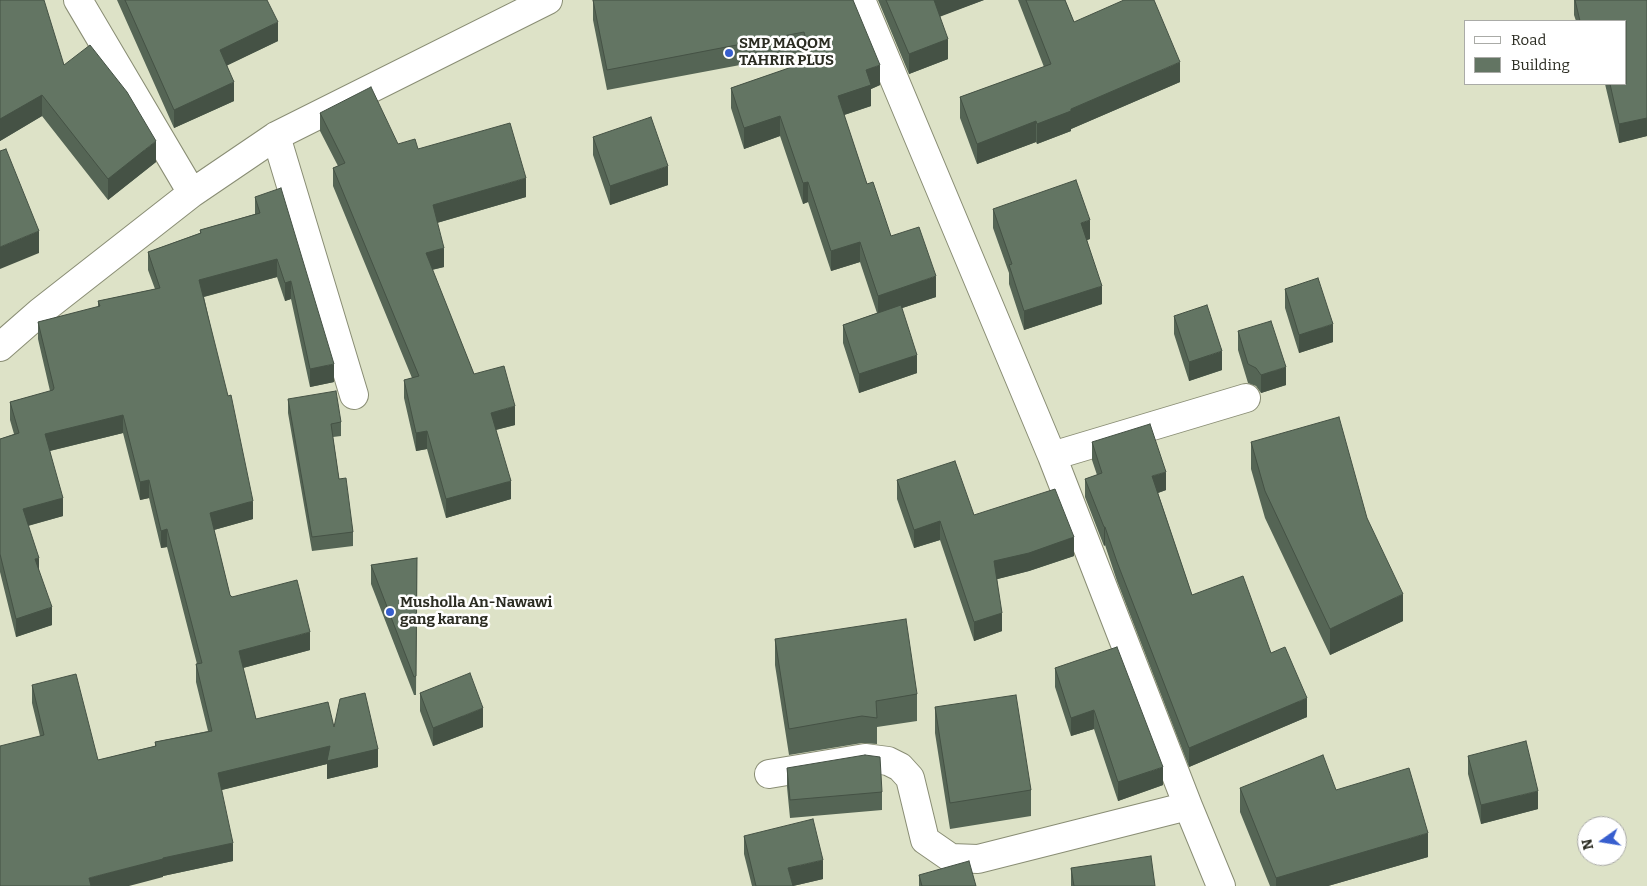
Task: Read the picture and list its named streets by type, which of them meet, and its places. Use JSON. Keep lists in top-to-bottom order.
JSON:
{
  "places": ["SMP MAQOM TAHRIR PLUS", "Musholla An-Nawawi gang karang"],
  "legend": ["Road", "Building"],
  "north": "left"
}
